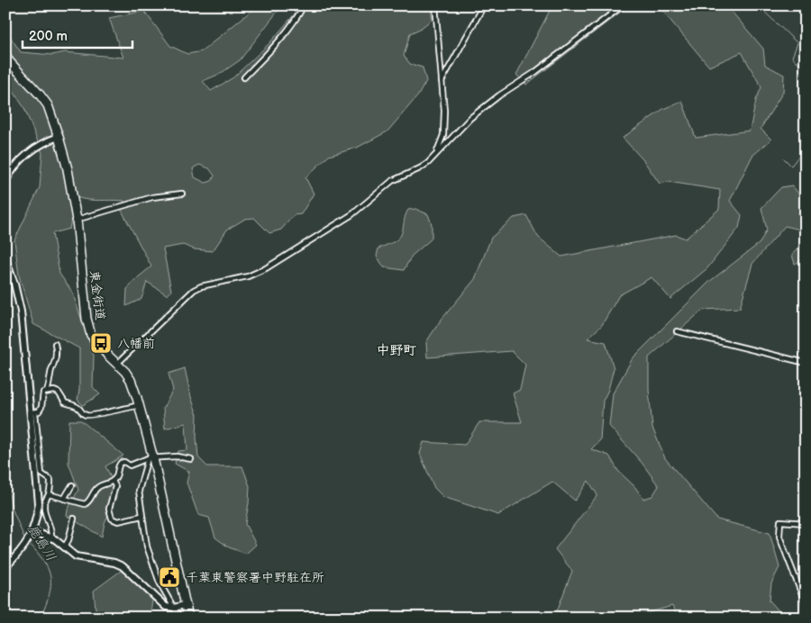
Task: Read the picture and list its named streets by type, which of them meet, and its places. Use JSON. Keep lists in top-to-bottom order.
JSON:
{
  "streets": {
    "highway": ["東金街道"]
  },
  "districts": ["中野町"],
  "water": ["鹿島川"],
  "places": {
    "bus stop": ["八幡前"],
    "public building": ["千葉東警察署中野駐在所"]
  },
  "scale_bar": "200 m"
}
